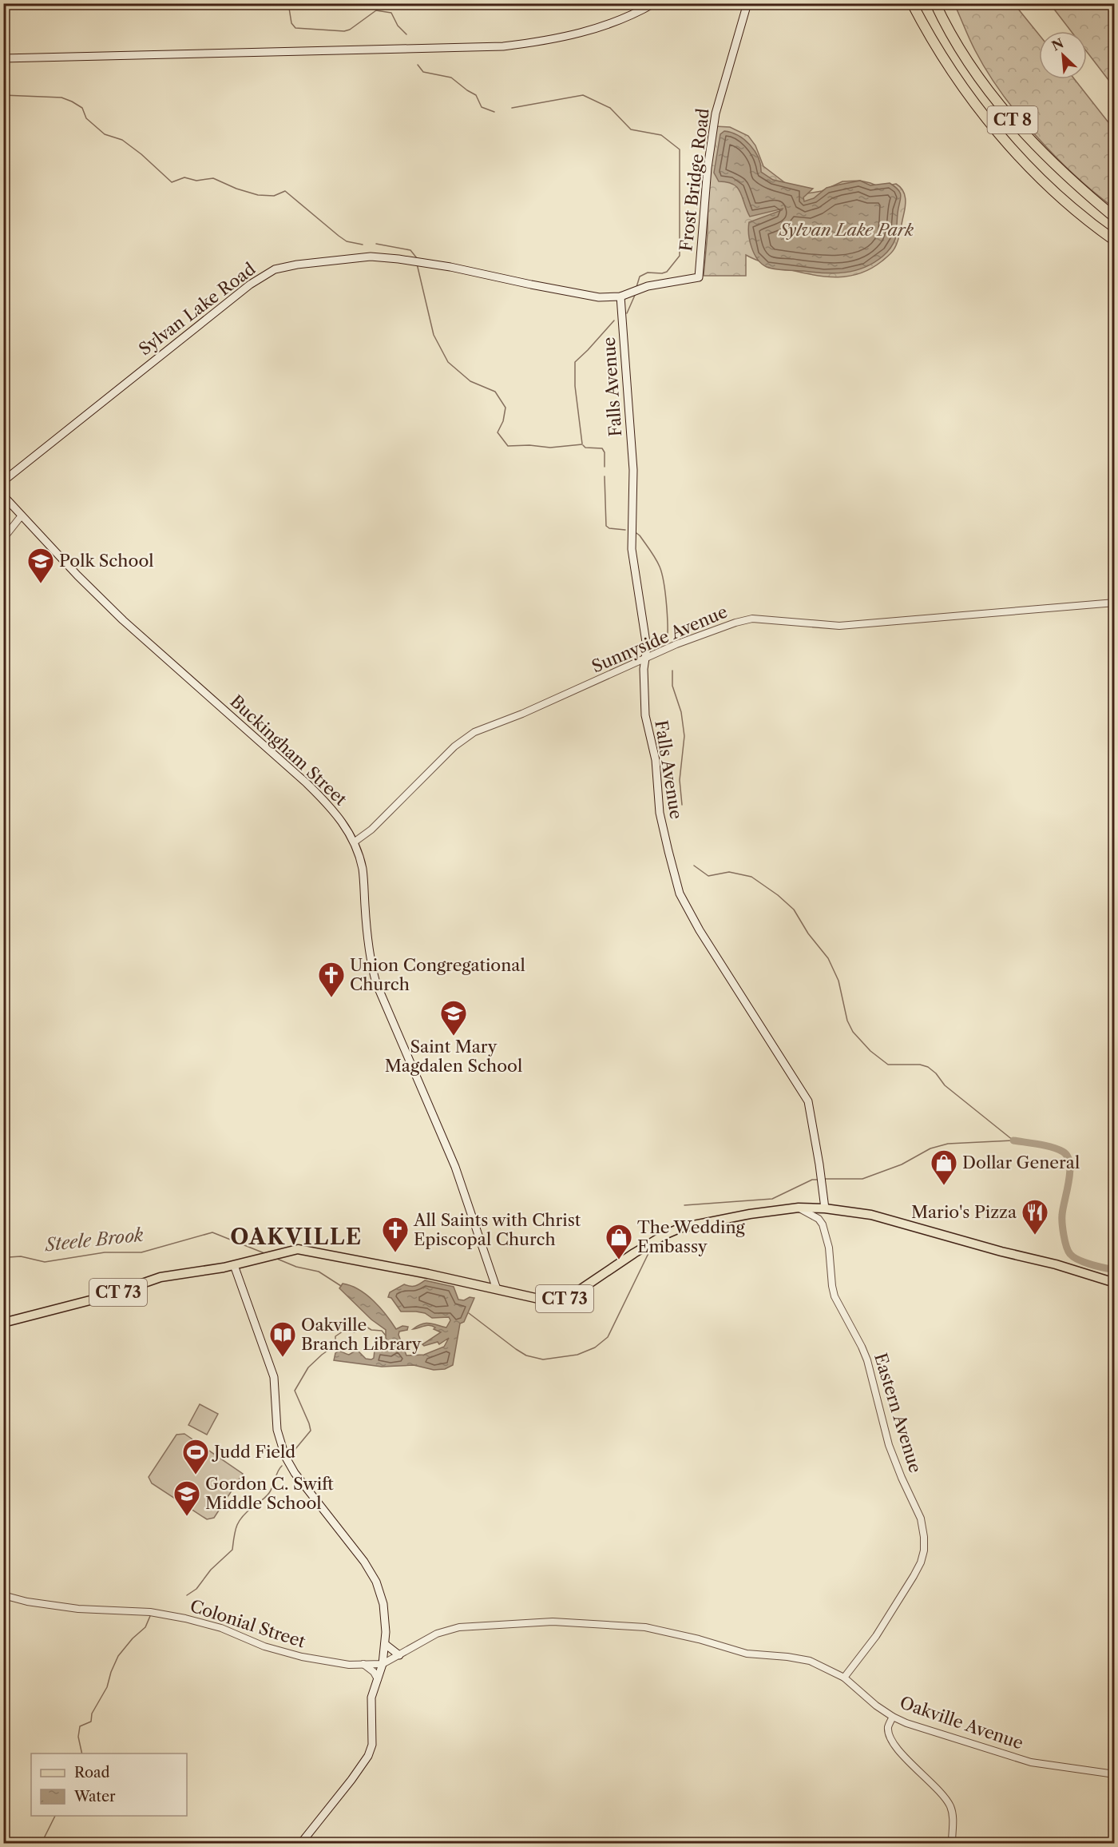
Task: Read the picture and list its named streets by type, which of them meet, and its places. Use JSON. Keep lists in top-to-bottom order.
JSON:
{
  "streets": {
    "highway": ["CT 8"],
    "main road": [
      "Frost Bridge Road",
      "Sylvan Lake Road",
      "Falls Avenue",
      "Buckingham Street",
      "CT 73"
    ],
    "street": [
      "Sunnyside Avenue",
      "Eastern Avenue",
      "Colonial Street",
      "Oakville Avenue"
    ]
  },
  "crossings": [
    ["Frost Bridge Road", "Sylvan Lake Road"],
    ["Sylvan Lake Road", "Falls Avenue"],
    ["Falls Avenue", "Sunnyside Avenue"],
    ["Falls Avenue", "CT 73"],
    ["Sunnyside Avenue", "Buckingham Street"],
    ["Buckingham Street", "CT 73"],
    ["CT 73", "Eastern Avenue"],
    ["Eastern Avenue", "Oakville Avenue"],
    ["Colonial Street", "Oakville Avenue"]
  ],
  "districts": ["OAKVILLE"],
  "water": ["Steele Brook"],
  "parks": ["Sylvan Lake Park"],
  "places": {
    "school or university": ["Polk School", "Saint Mary Magdalen School", "Gordon C. Swift Middle School"],
    "church": ["Union Congregational Church", "All Saints with Christ Episcopal Church"],
    "shop": ["Dollar General", "The Wedding Embassy"],
    "restaurant": ["Mario's Pizza"],
    "library": ["Oakville Branch Library"],
    "sports": ["Judd Field"]
  },
  "legend": ["Road", "Water"],
  "north": "top left"
}
